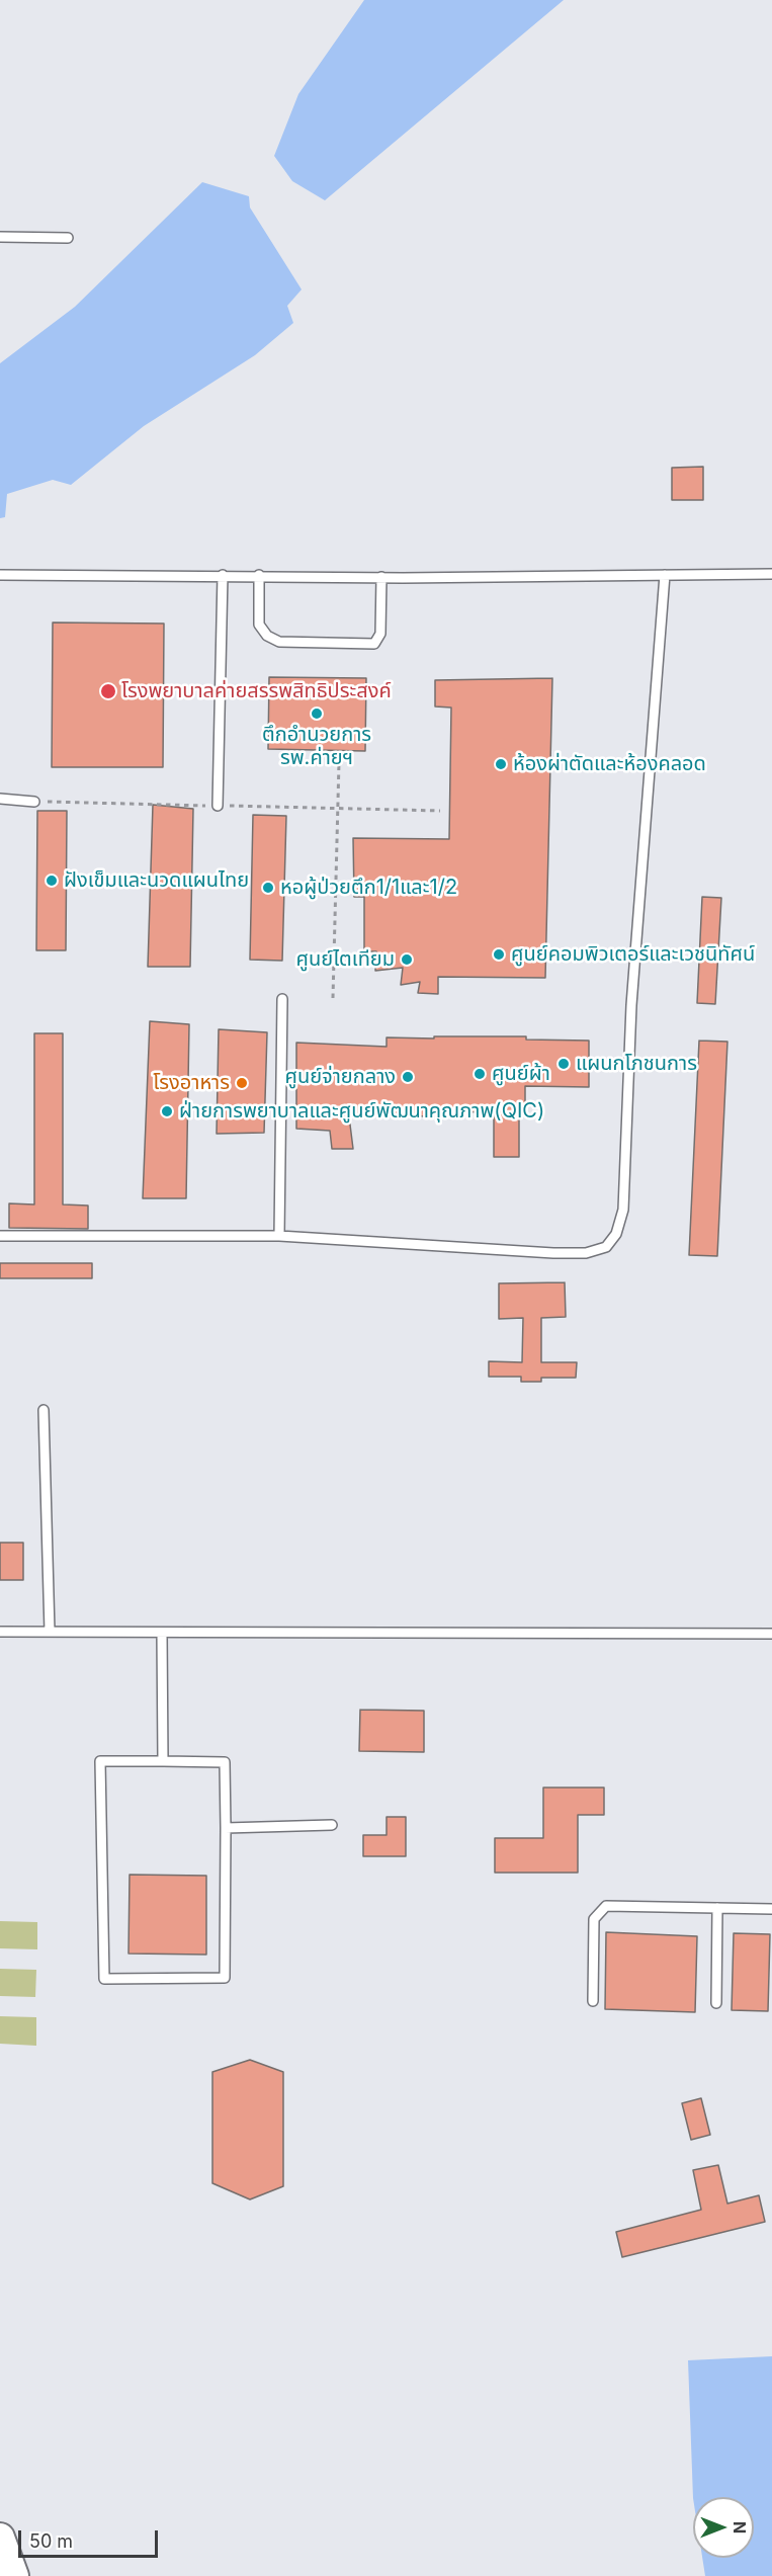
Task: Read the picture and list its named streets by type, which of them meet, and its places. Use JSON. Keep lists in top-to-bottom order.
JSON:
{
  "places": [
    "โรงพยาบาลค่ายสรรพสิทธิประสงค์",
    "ตึกอำนวยการ รพ.ค่ายฯ",
    "ห้องผ่าตัดและห้องคลอด",
    "ฝังเข็มและนวดแผนไทย",
    "หอผู้ป่วยตึก1/1และ1/2",
    "ศูนย์คอมพิวเตอร์และเวชนิทัศน์",
    "ศูนย์ไตเทียม",
    "แผนกโภชนการ",
    "ศูนย์ผ้า",
    "ศูนย์จ่ายกลาง",
    "โรงอาหาร",
    "ฝ่ายการพยาบาลและศูนย์พัฒนาคุณภาพ(QIC)"
  ],
  "scale_bar": "50 m",
  "north": "right"
}
